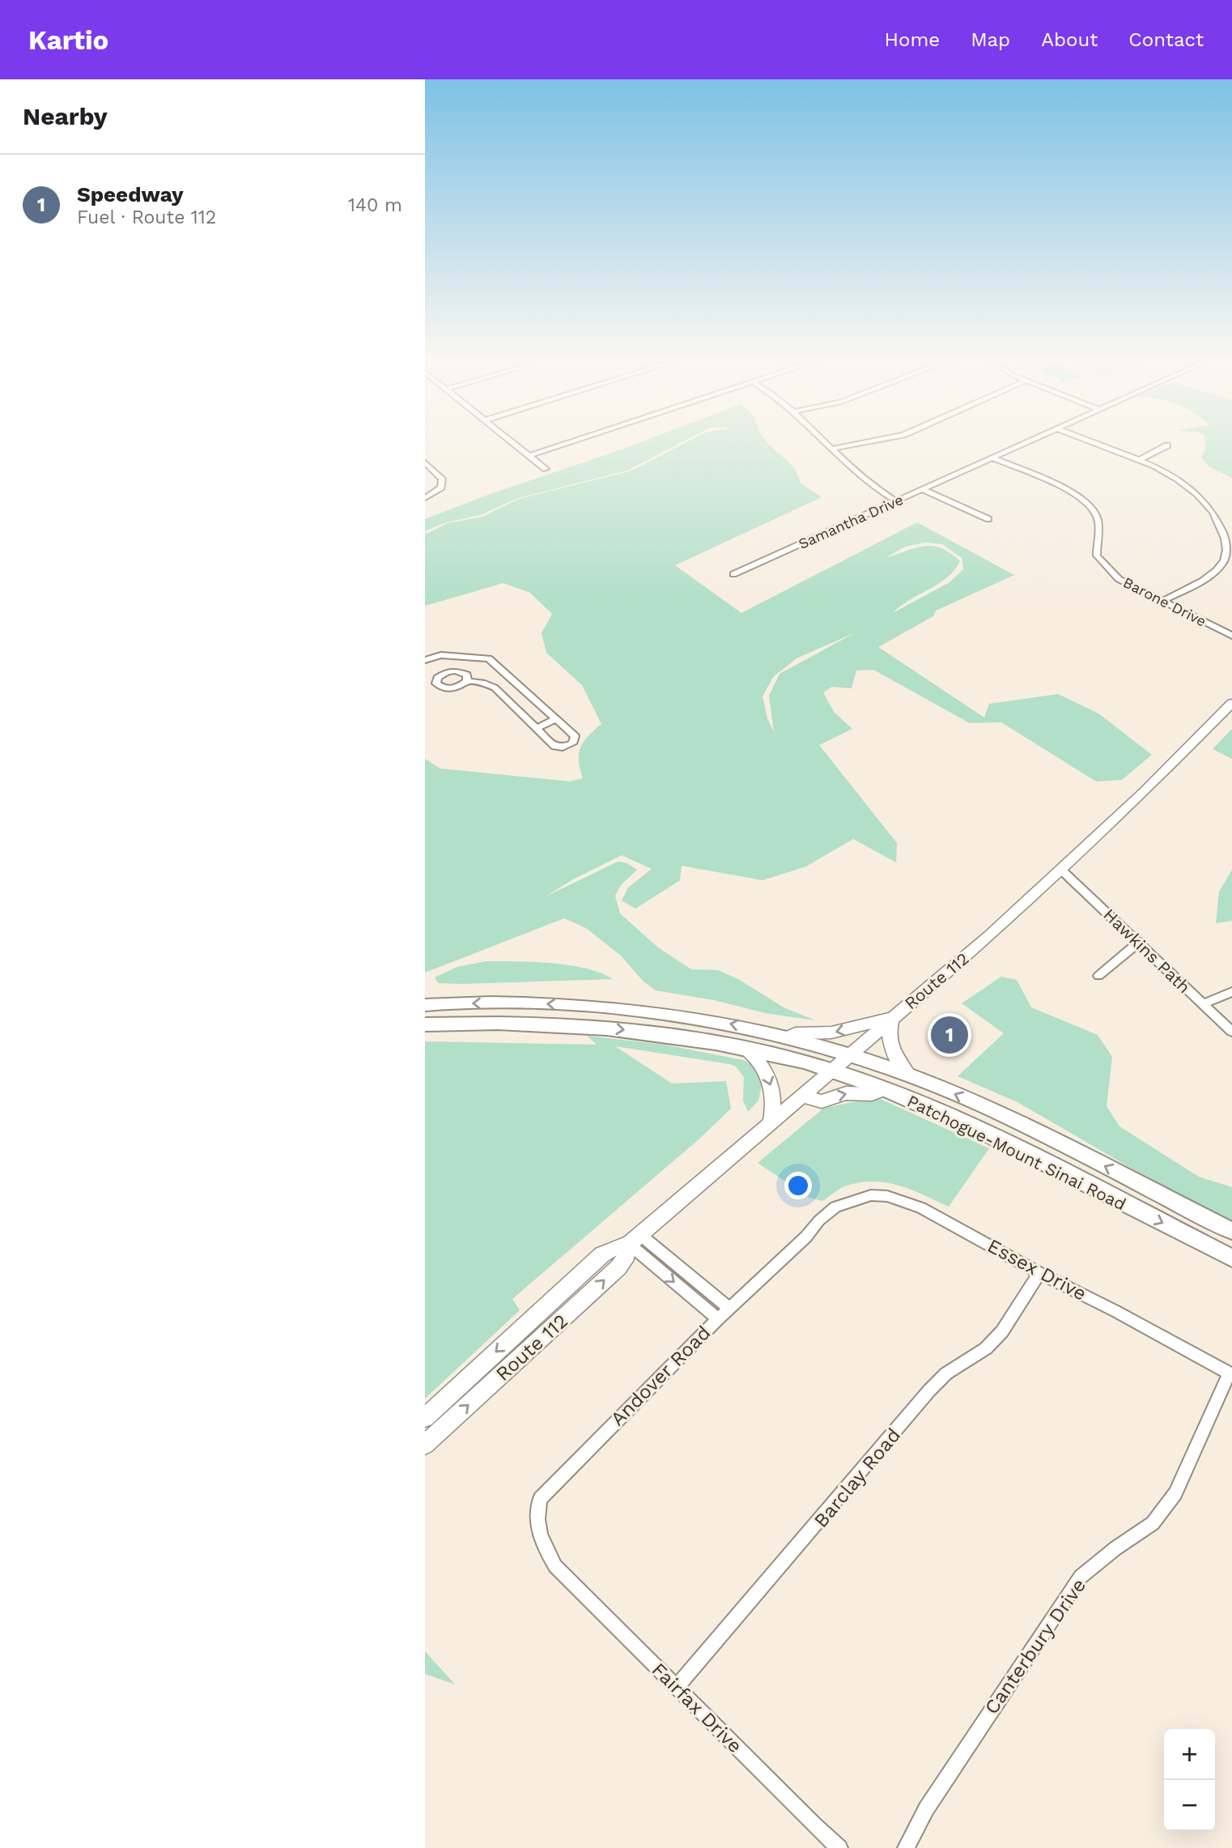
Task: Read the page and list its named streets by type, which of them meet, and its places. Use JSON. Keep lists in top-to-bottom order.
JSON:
{
  "streets": {
    "highway": ["Patchogue-Mount Sinai Road"],
    "main road": ["Route 112"],
    "street": [
      "Samantha Drive",
      "Barone Drive",
      "Hawkins Path",
      "Essex Drive",
      "Andover Road",
      "Barclay Road",
      "Canterbury Drive",
      "Fairfax Drive"
    ]
  },
  "crossings": [
    ["Samantha Drive", "Barone Drive"],
    ["Hawkins Path", "Route 112"],
    ["Route 112", "Patchogue-Mount Sinai Road"],
    ["Essex Drive", "Andover Road"],
    ["Essex Drive", "Barclay Road"],
    ["Essex Drive", "Canterbury Drive"],
    ["Andover Road", "Fairfax Drive"],
    ["Barclay Road", "Fairfax Drive"]
  ],
  "page": {
    "header": "Kartio",
    "nav": [
      "Home",
      "Map",
      "About",
      "Contact"
    ],
    "heading": "Nearby",
    "list": [
      {
        "mark": "1",
        "name": "Speedway",
        "note": "Fuel · Route 112",
        "value": "140 m"
      }
    ],
    "pins": "1",
    "map_buttons": ["+", "−"]
  }
}
